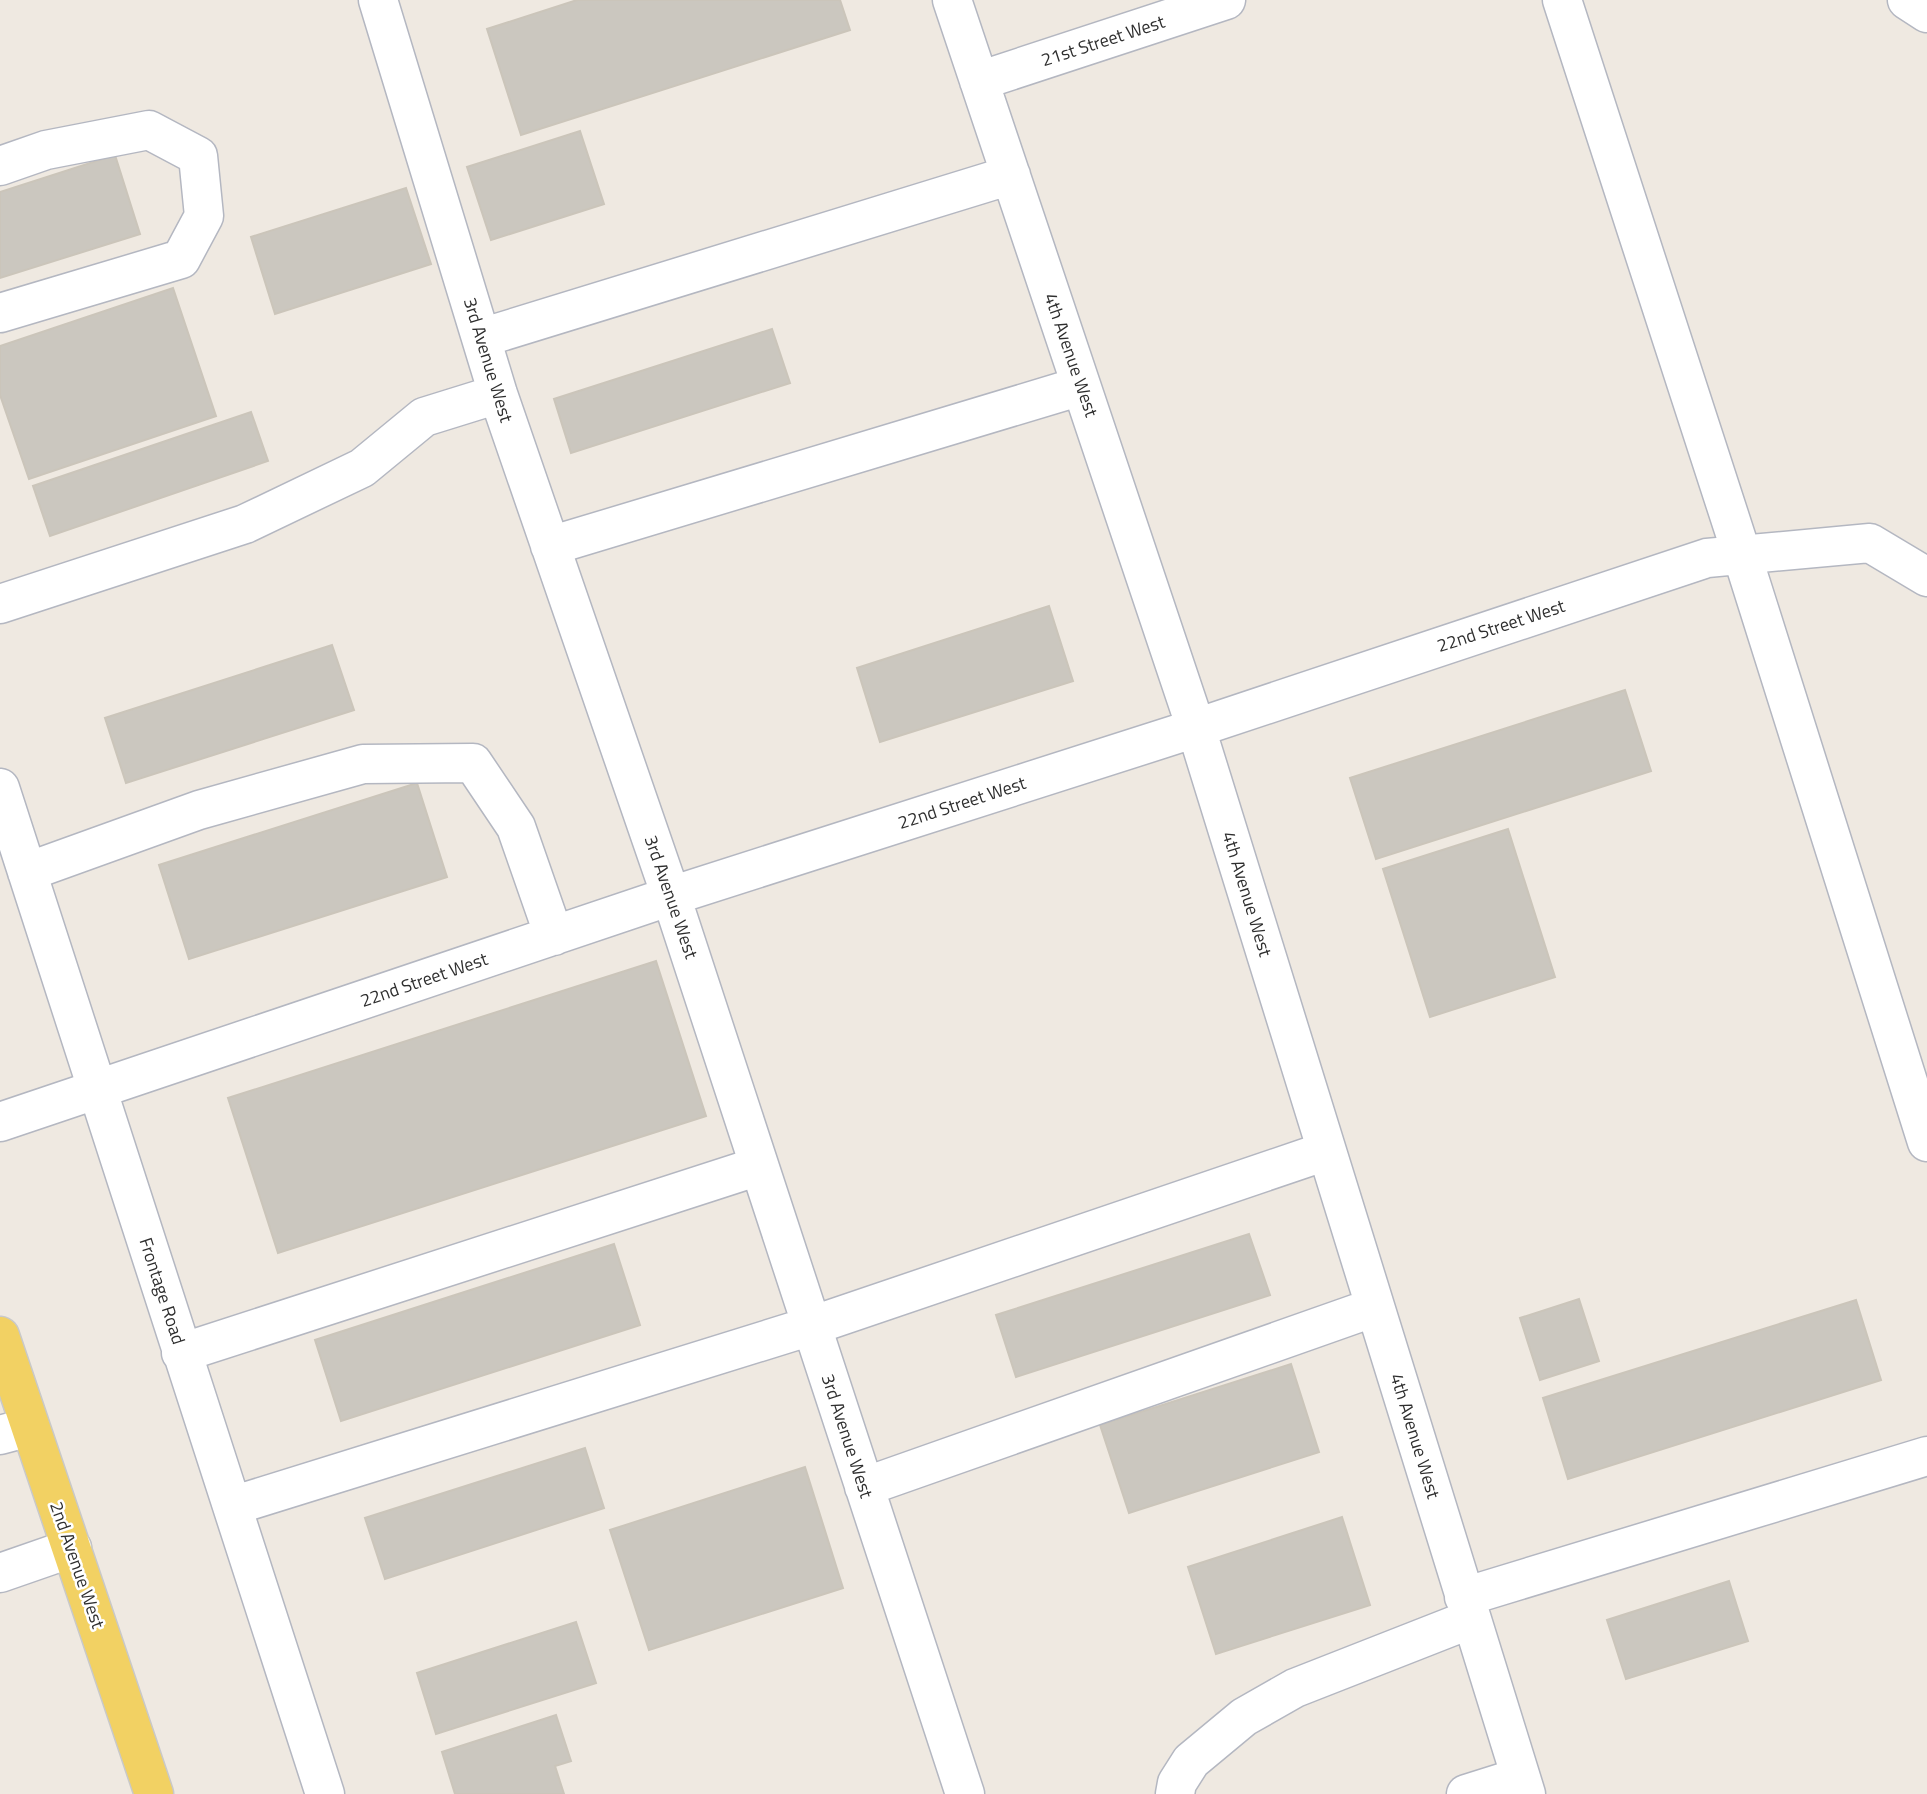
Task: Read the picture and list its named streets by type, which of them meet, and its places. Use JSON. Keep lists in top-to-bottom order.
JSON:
{
  "streets": {
    "main road": ["2nd Avenue West"],
    "street": [
      "21st Street West",
      "4th Avenue West",
      "3rd Avenue West",
      "22nd Street West",
      "Frontage Road"
    ]
  },
  "crossings": [
    ["21st Street West", "4th Avenue West"],
    ["4th Avenue West", "22nd Street West"],
    ["3rd Avenue West", "22nd Street West"],
    ["22nd Street West", "Frontage Road"]
  ]
}
